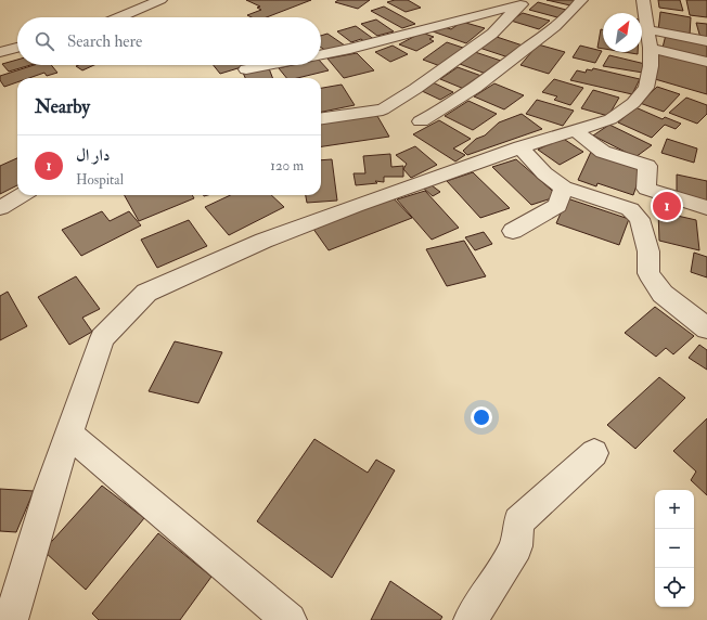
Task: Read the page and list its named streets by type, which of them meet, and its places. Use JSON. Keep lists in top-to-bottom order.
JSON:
{
  "north": "top right",
  "page": {
    "search": "Search here",
    "heading": "Nearby",
    "list": [
      {
        "mark": "1",
        "name": "دار ال",
        "note": "Hospital",
        "value": "120 m"
      }
    ],
    "pins": "1",
    "map_buttons": ["+", "−"]
  }
}
